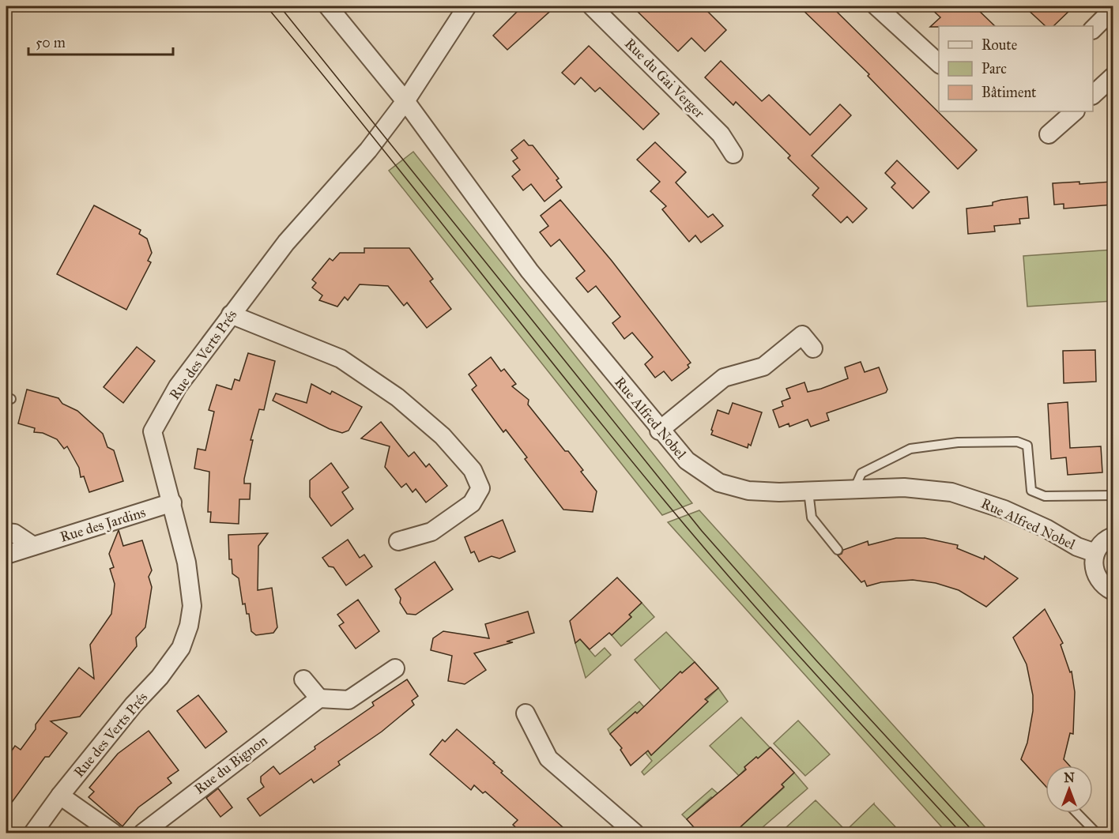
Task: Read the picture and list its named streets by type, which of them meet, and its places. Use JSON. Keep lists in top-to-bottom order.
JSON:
{
  "streets": {
    "street": [
      "Rue du Gai Verger",
      "Rue des Verts Prés",
      "Rue Alfred Nobel",
      "Rue des Jardins",
      "Rue du Bignon"
    ]
  },
  "crossings": [
    ["Rue des Verts Prés", "Rue Alfred Nobel"],
    ["Rue des Verts Prés", "Rue des Jardins"]
  ],
  "legend": ["Route", "Parc", "Bâtiment"],
  "scale_bar": "50 m",
  "north": "top"
}
